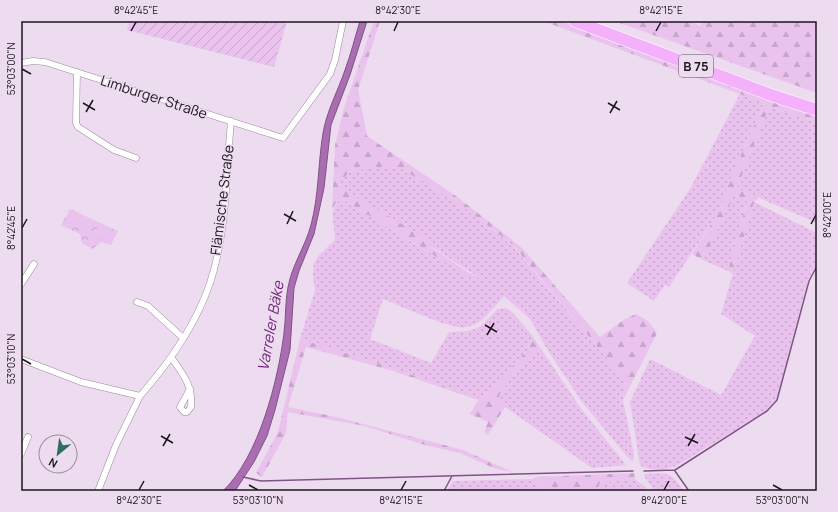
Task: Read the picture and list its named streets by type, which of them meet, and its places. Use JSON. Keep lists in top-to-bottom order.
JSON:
{
  "streets": {
    "highway": ["B 75"],
    "street": ["Limburger Straße", "Flämische Straße"]
  },
  "crossings": [
    ["Limburger Straße", "Flämische Straße"]
  ],
  "water": ["Varreler Bäke"],
  "north": "bottom left",
  "coordinates": [
    "8°42'45\"E",
    "8°42'30\"E",
    "8°42'15\"E",
    "53°03'00\"N",
    "8°42'00\"E",
    "53°03'10\"N"
  ]
}
